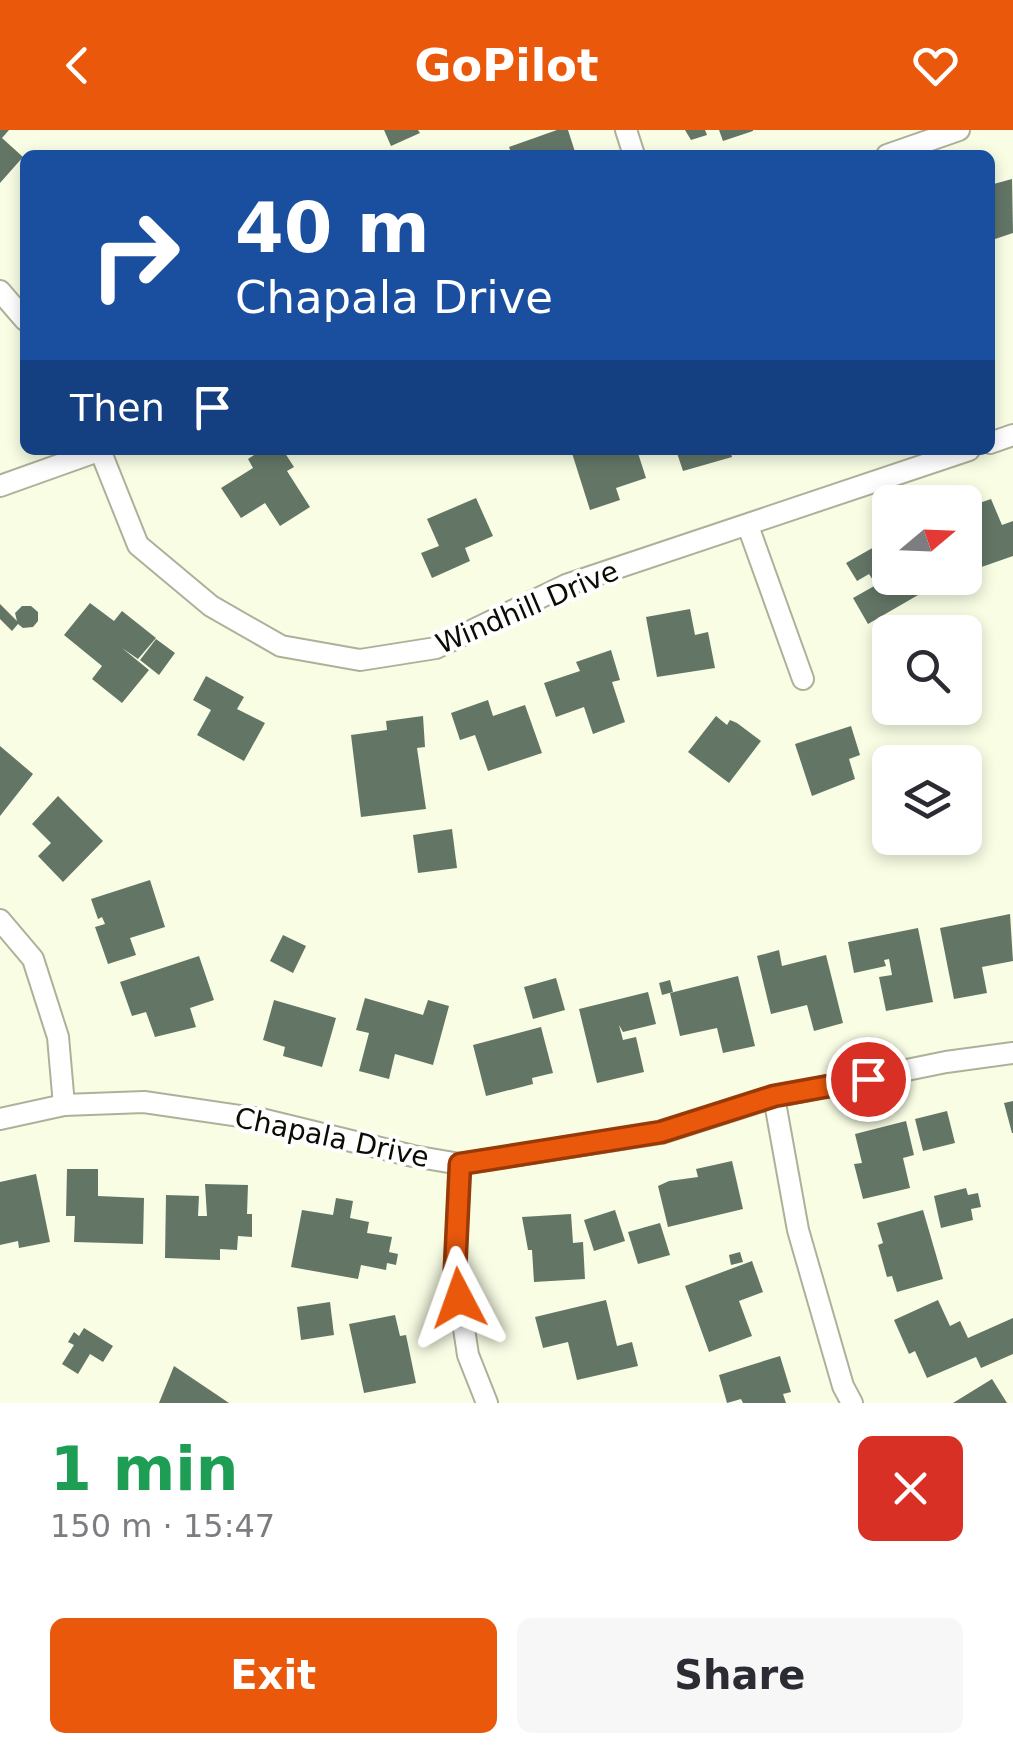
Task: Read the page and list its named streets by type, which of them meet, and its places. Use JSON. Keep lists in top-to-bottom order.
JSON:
{
  "streets": {
    "street": ["Windhill Drive", "Chapala Drive"]
  },
  "north": "right",
  "page": {
    "header": "GoPilot",
    "turn": ["40 m", "Chapala Drive"],
    "then": "Then",
    "heading": ["1 min", "150 m · 15:47"],
    "buttons": ["Exit", "Share"]
  }
}
